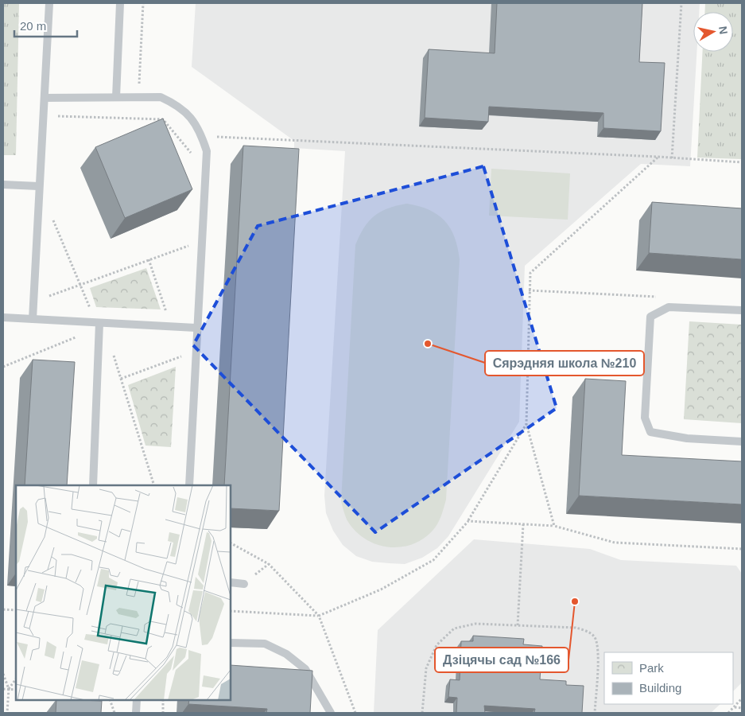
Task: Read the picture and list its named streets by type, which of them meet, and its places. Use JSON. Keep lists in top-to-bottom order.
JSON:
{
  "places": ["Сярэдняя школа №210", "Дзіцячы сад №166"],
  "legend": ["Park", "Building"],
  "scale_bar": "20 m",
  "north": "right"
}
